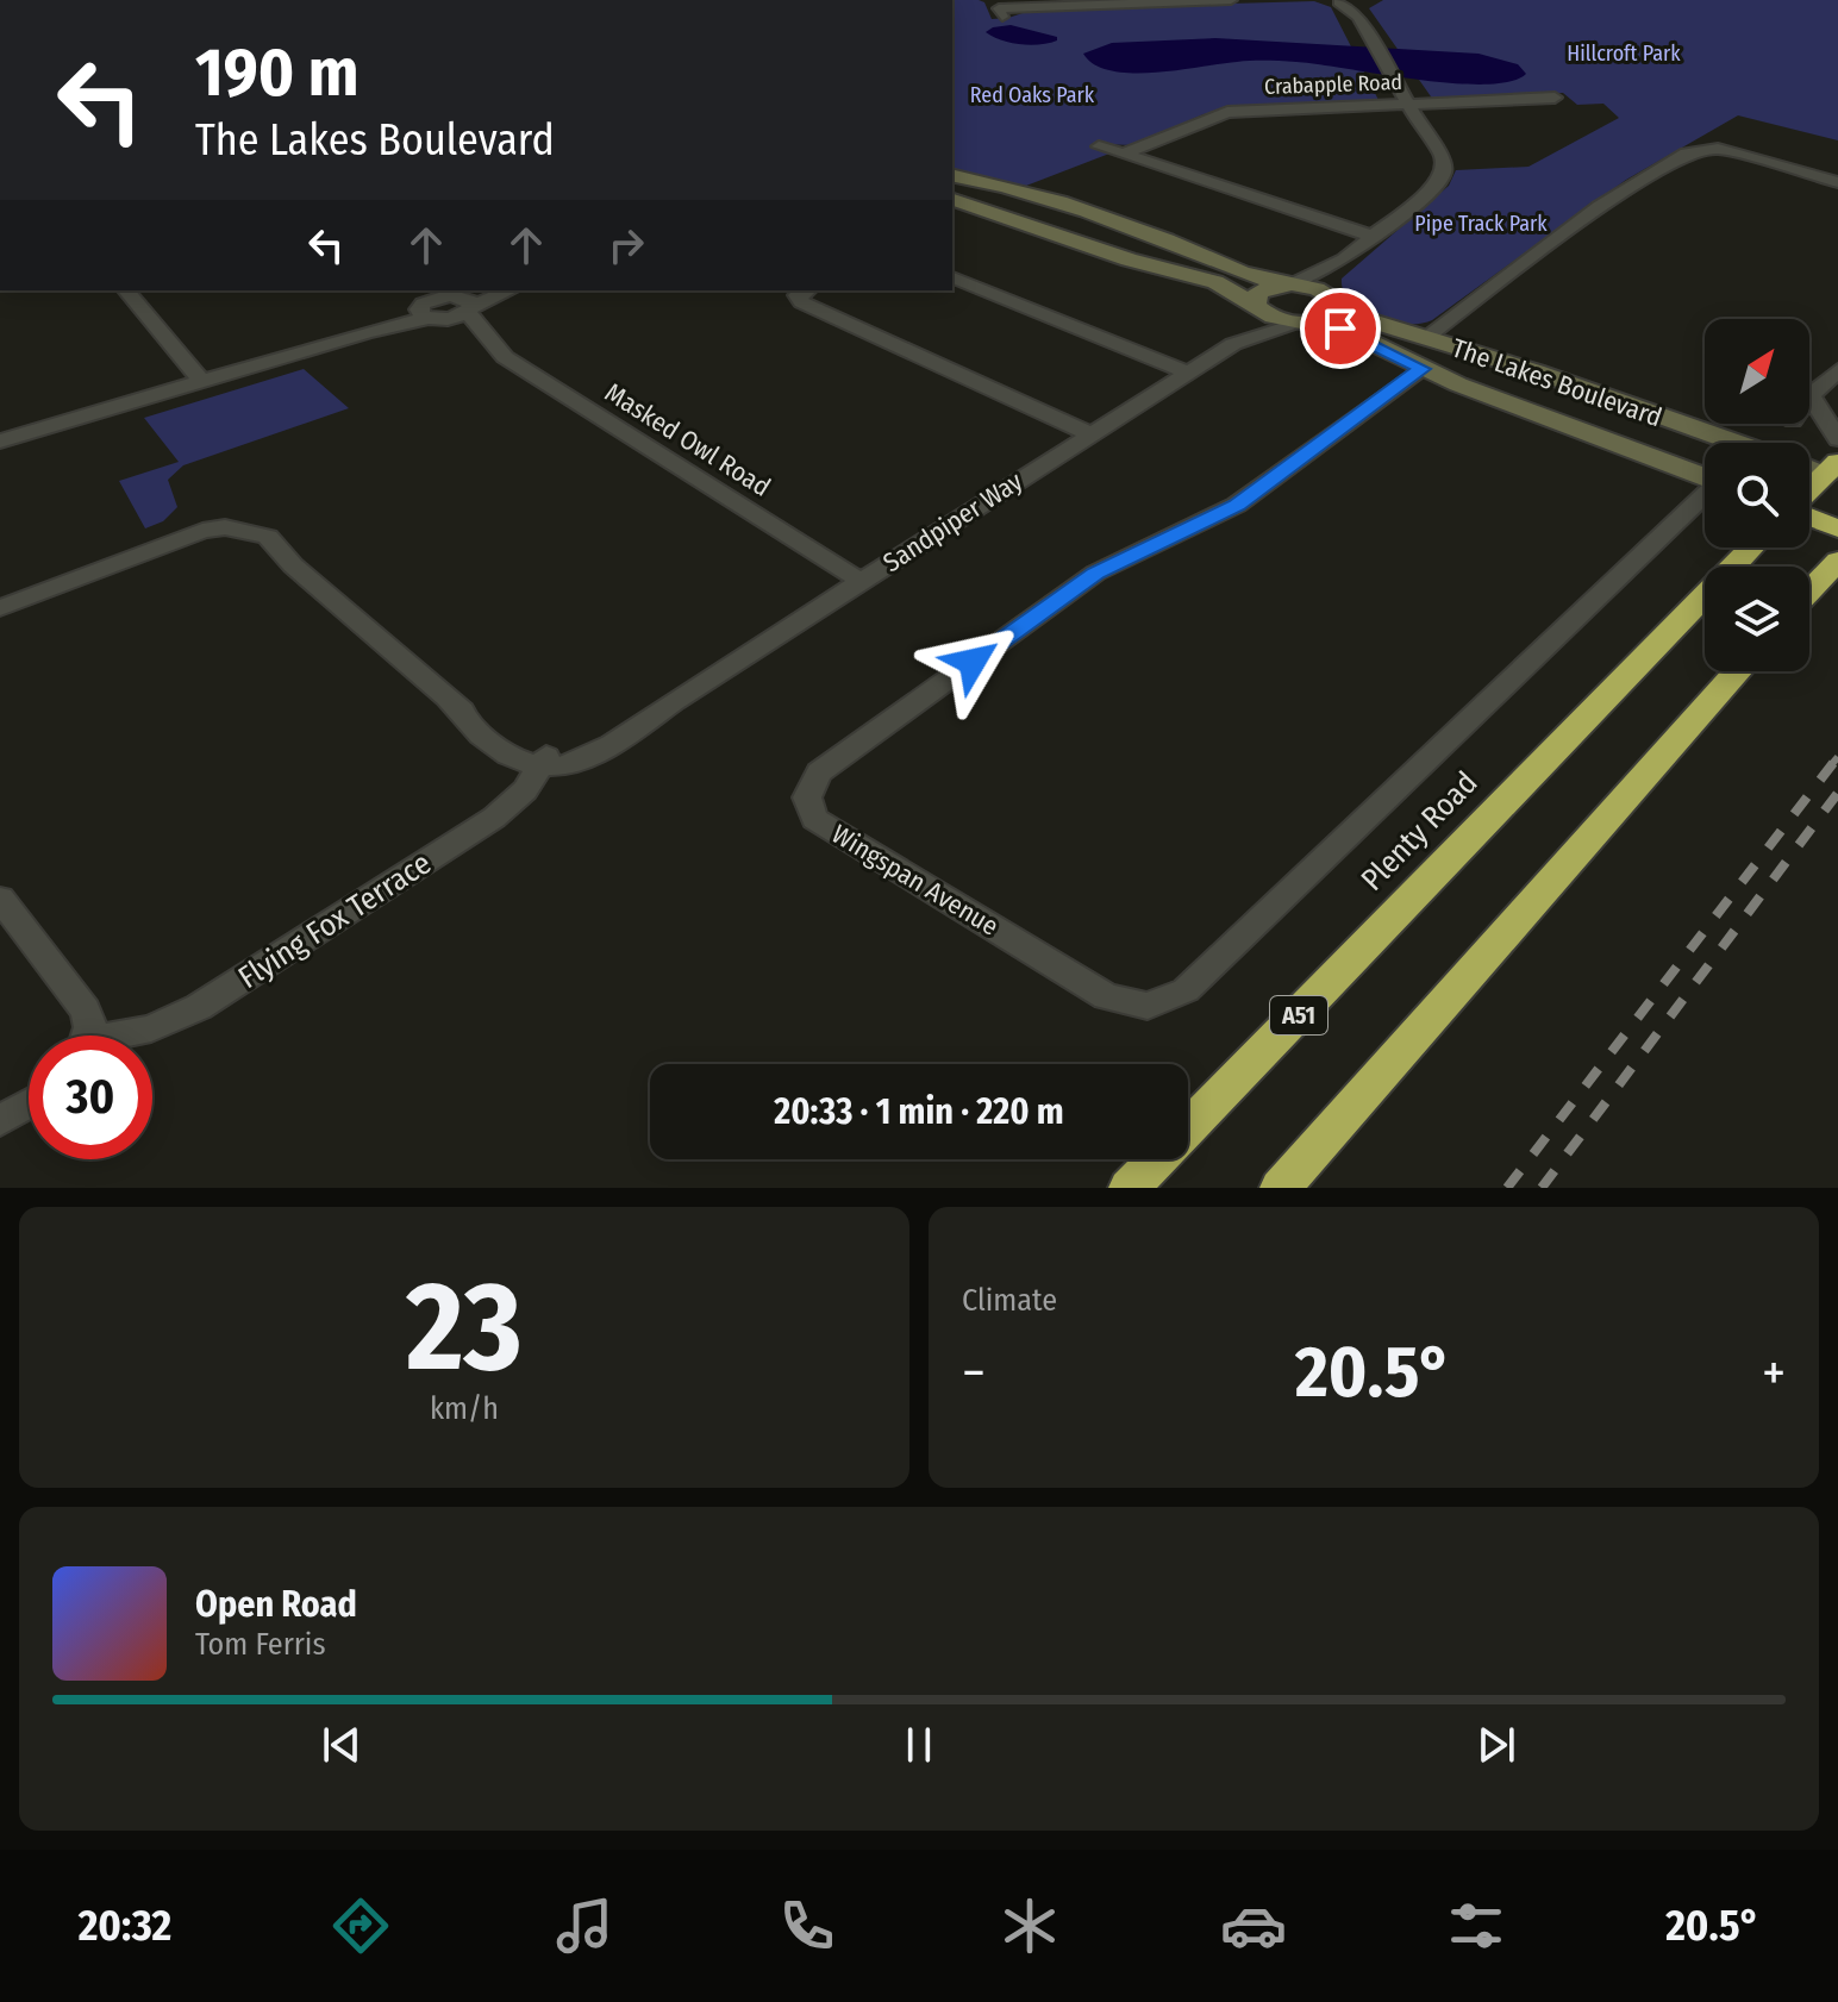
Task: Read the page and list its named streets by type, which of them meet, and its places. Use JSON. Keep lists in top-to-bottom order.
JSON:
{
  "streets": {
    "highway": ["Plenty Road", "A51"],
    "street": [
      "Crabapple Road",
      "The Lakes Boulevard",
      "Masked Owl Road",
      "Sandpiper Way",
      "Wingspan Avenue",
      "Flying Fox Terrace"
    ]
  },
  "crossings": [
    ["The Lakes Boulevard", "Sandpiper Way"],
    ["The Lakes Boulevard", "Wingspan Avenue"],
    ["Masked Owl Road", "Sandpiper Way"],
    ["Sandpiper Way", "Flying Fox Terrace"],
    ["Plenty Road", "Wingspan Avenue"]
  ],
  "parks": ["Hillcroft Park", "Red Oaks Park", "Pipe Track Park"],
  "north": "top right",
  "page": {
    "turn": ["190 m", "The Lakes Boulevard"],
    "limit": "30",
    "trip": "20:33 · 1 min · 220 m",
    "tile": [
      ["23", "km/h"],
      "Climate"
    ],
    "heat": ["−", "20.5°", "+"],
    "song": ["Open Road", "Tom Ferris"],
    "tabs": ["20:32", "20.5°"]
  }
}
